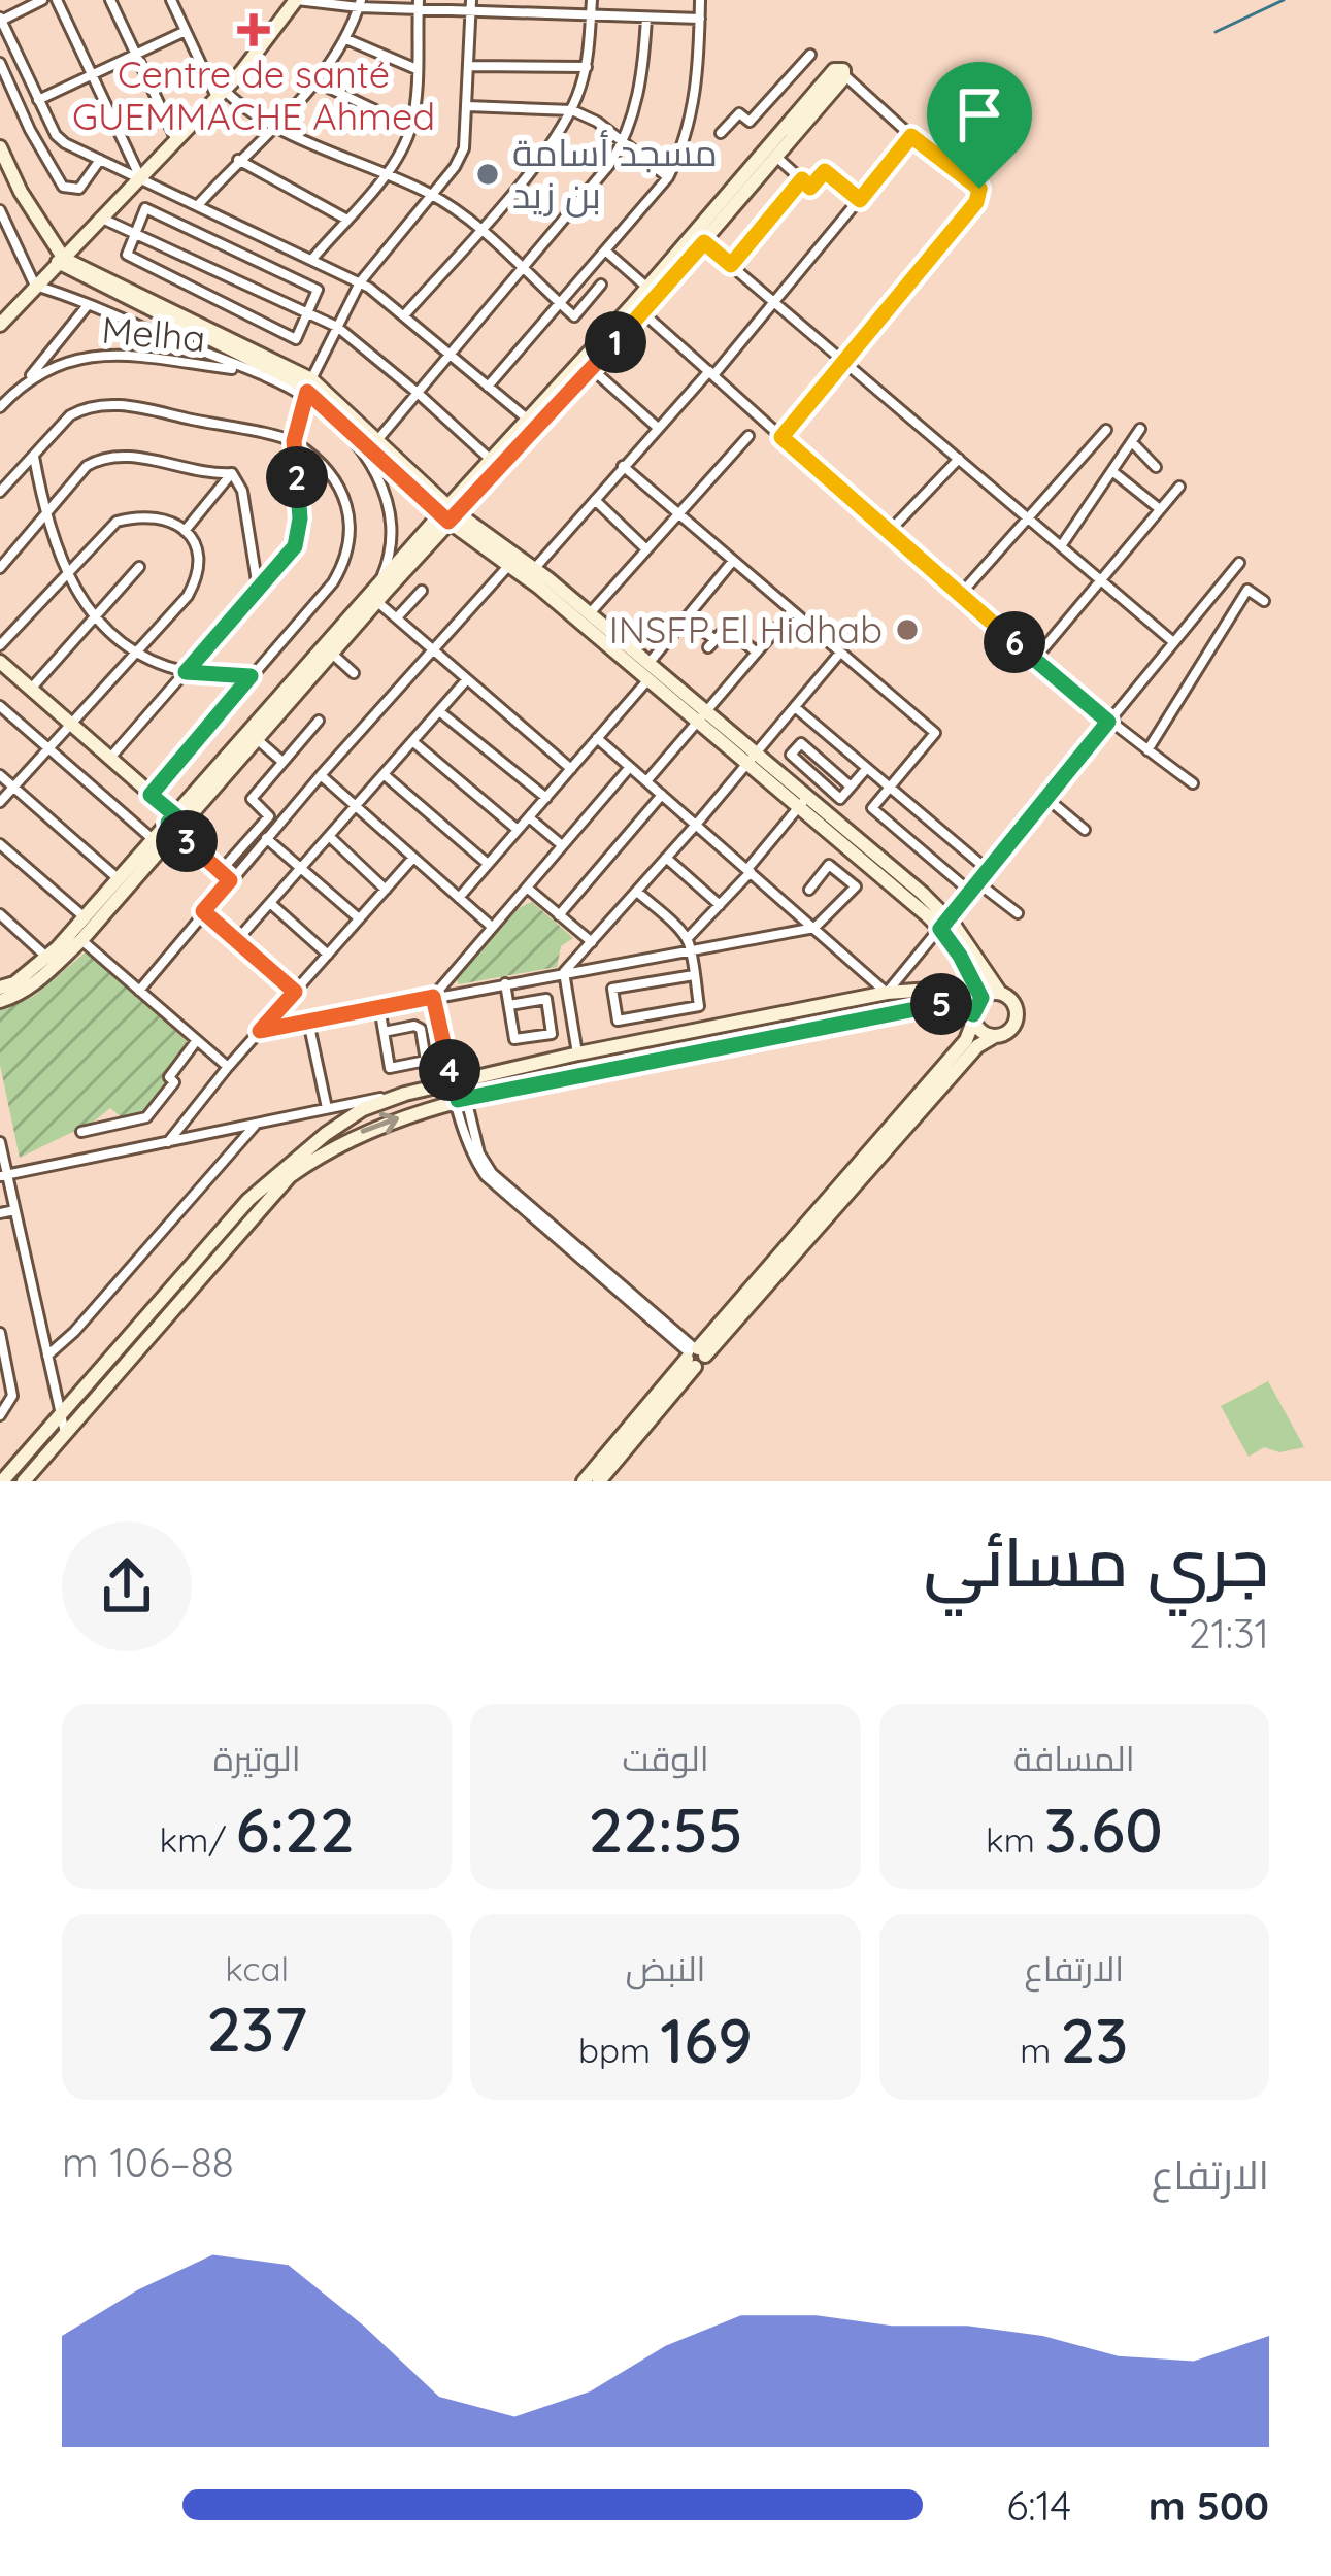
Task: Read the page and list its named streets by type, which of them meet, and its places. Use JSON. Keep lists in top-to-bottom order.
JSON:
{
  "streets": {
    "street": ["Melha"]
  },
  "places": {
    "health": ["Centre de santé GUEMMACHE Ahmed"],
    "other": ["مسجد أسامة بن زيد", "INSFP El Hidhab"]
  },
  "page": {
    "pins": [
      "1",
      "2",
      "6",
      "3",
      "5",
      "4"
    ],
    "heading": ["جري مسائي", "21:31"],
    "stats": [
      ["المسافة", "3.60 km"],
      ["الوقت", "22:55"],
      ["الوتيرة", "6:22 /km"],
      ["الارتفاع", "23 m"],
      ["النبض", "169 bpm"],
      ["kcal", "237"]
    ],
    "chart": ["الارتفاع", "88–106 m"],
    "list": [
      {
        "name": "500 m",
        "note": "6:14"
      }
    ]
  }
}
